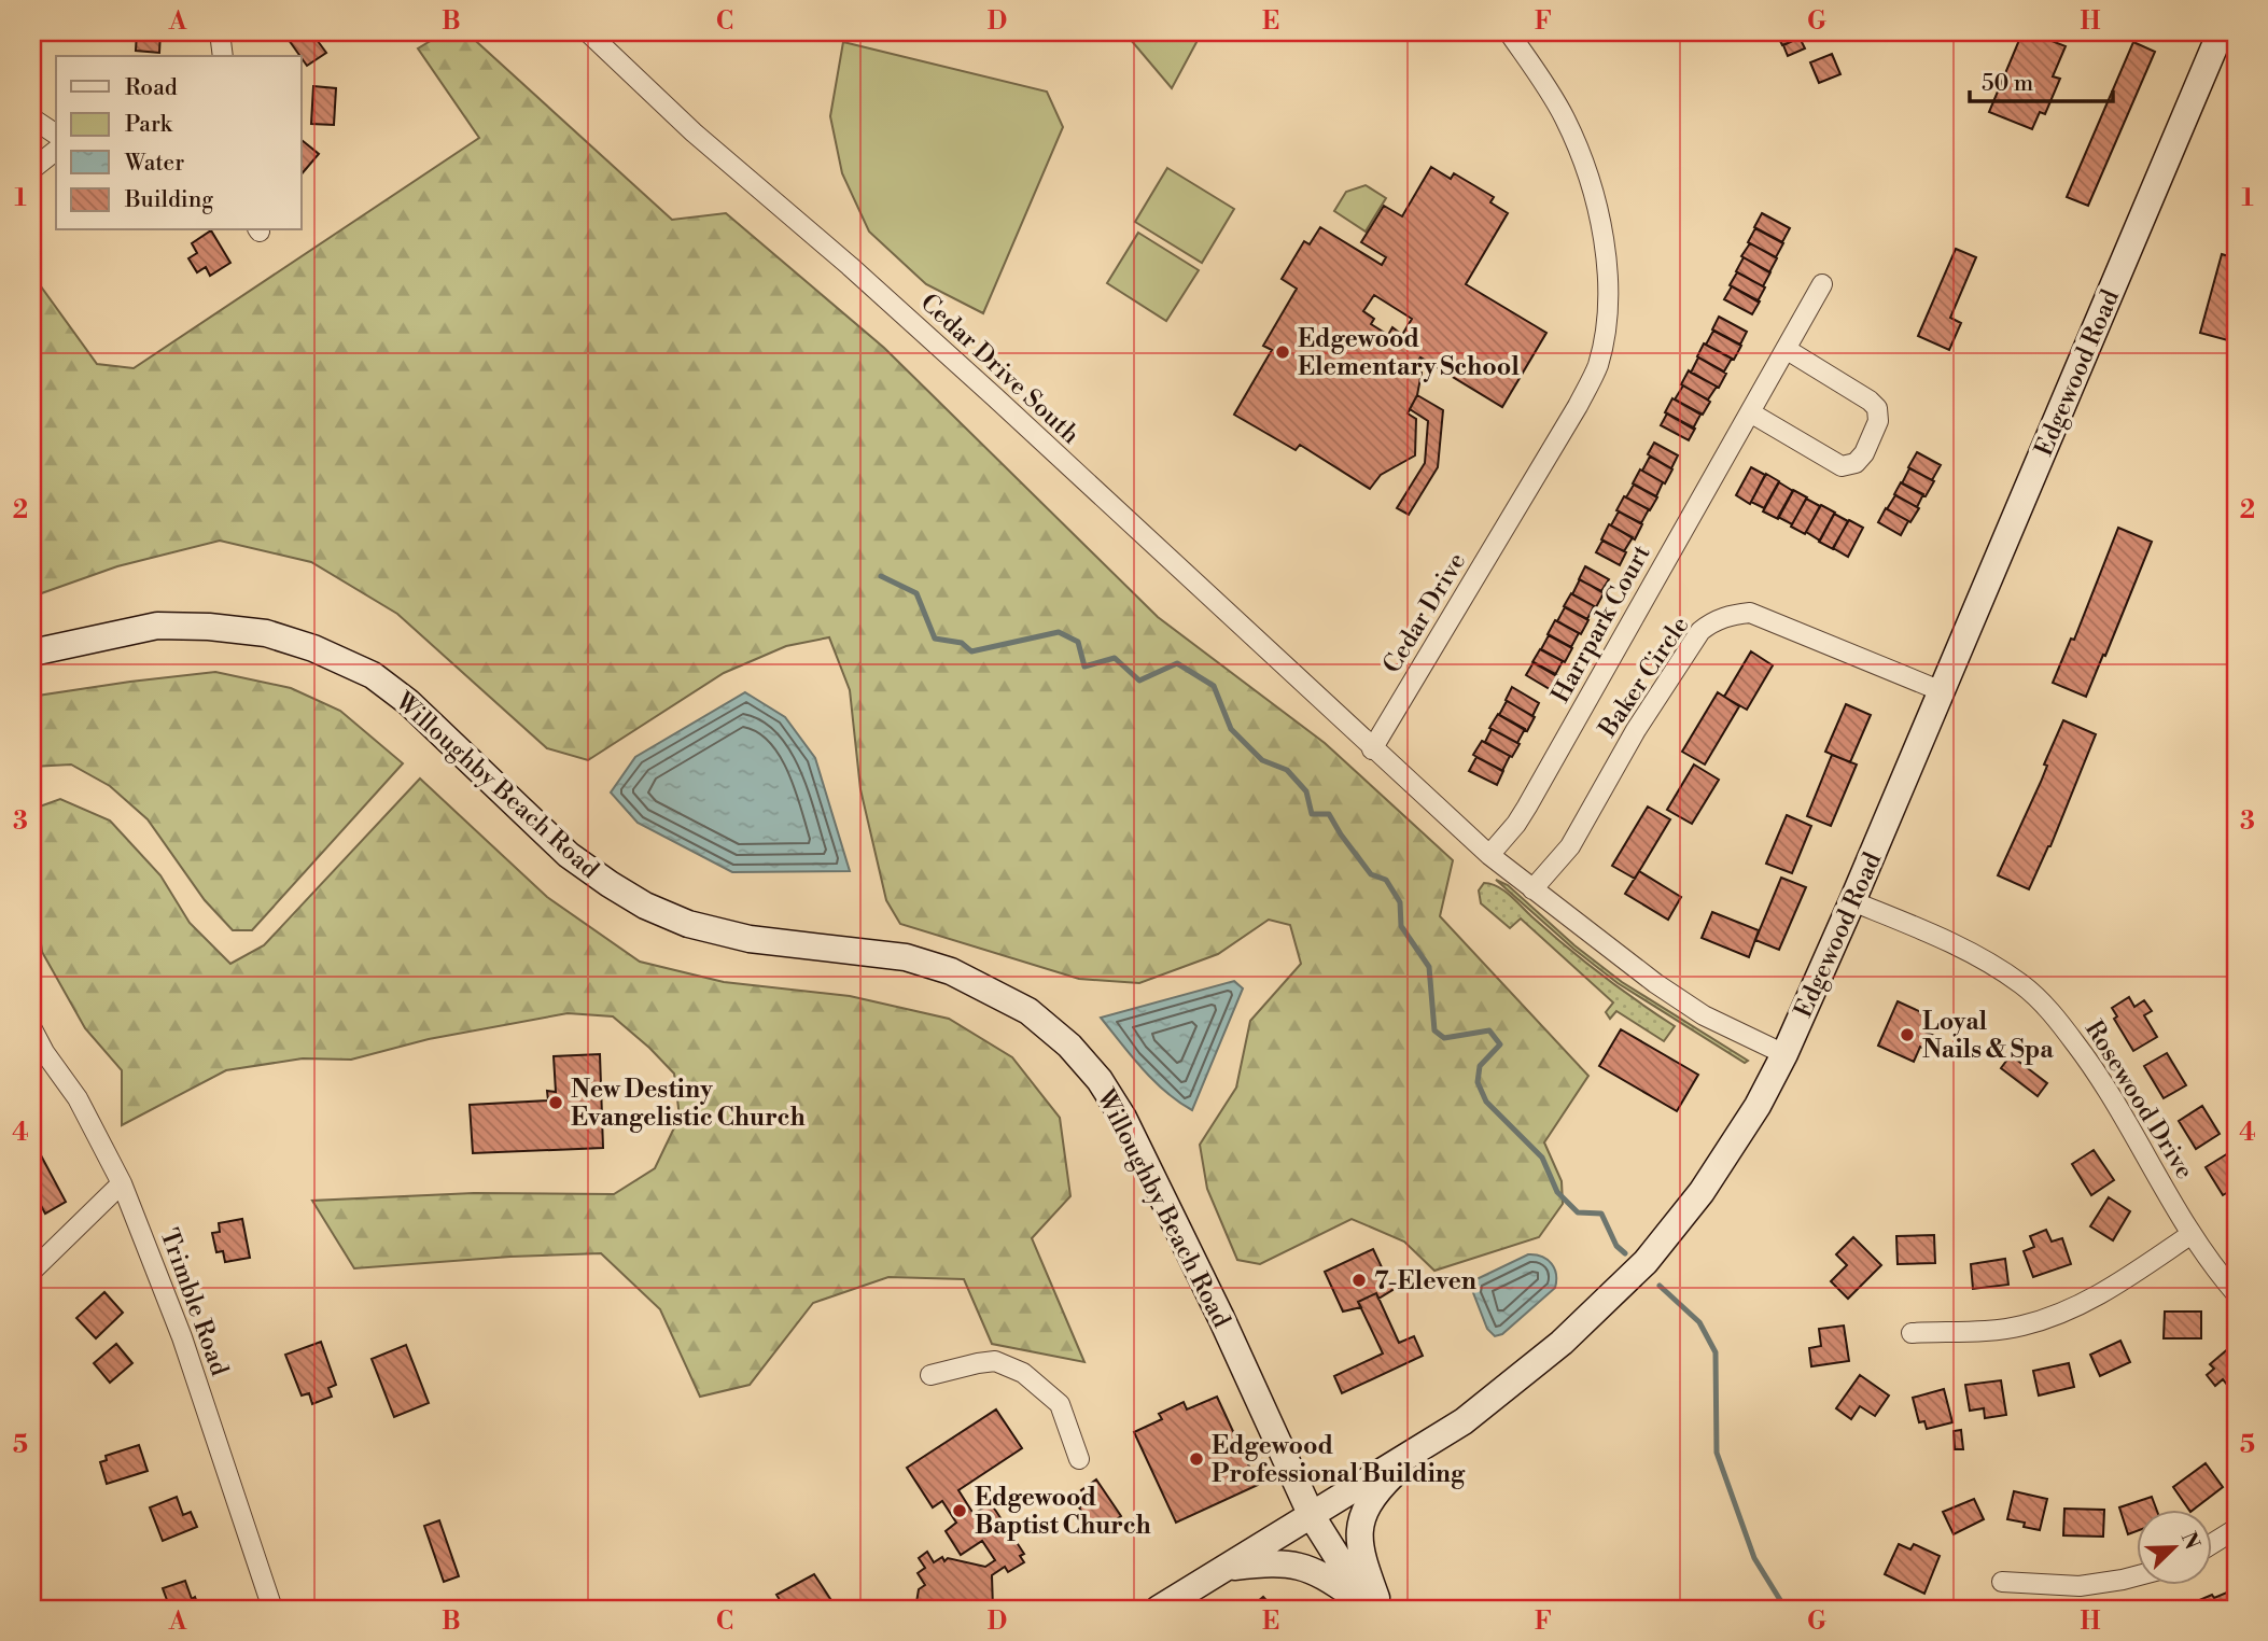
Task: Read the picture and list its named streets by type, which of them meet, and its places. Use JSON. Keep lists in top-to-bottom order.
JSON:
{
  "streets": {
    "main road": ["Edgewood Road", "Willoughby Beach Road"],
    "street": [
      "Cedar Drive South",
      "Cedar Drive",
      "Harrpark Court",
      "Baker Circle",
      "Rosewood Drive",
      "Trimble Road"
    ]
  },
  "crossings": [
    ["Cedar Drive South", "Cedar Drive"],
    ["Edgewood Road", "Baker Circle"],
    ["Edgewood Road", "Willoughby Beach Road"],
    ["Edgewood Road", "Rosewood Drive"]
  ],
  "places": [
    "Edgewood Elementary School",
    "Loyal Nails & Spa",
    "New Destiny Evangelistic Church",
    "7-Eleven",
    "Edgewood Professional Building",
    "Edgewood Baptist Church"
  ],
  "legend": [
    "Road",
    "Park",
    "Water",
    "Building"
  ],
  "scale_bar": "50 m",
  "north": "top right",
  "grid": {
    "columns": [
      "A",
      "B",
      "C",
      "D",
      "E",
      "F",
      "G",
      "H"
    ],
    "rows": [
      "1",
      "2",
      "3",
      "4",
      "5"
    ]
  }
}
